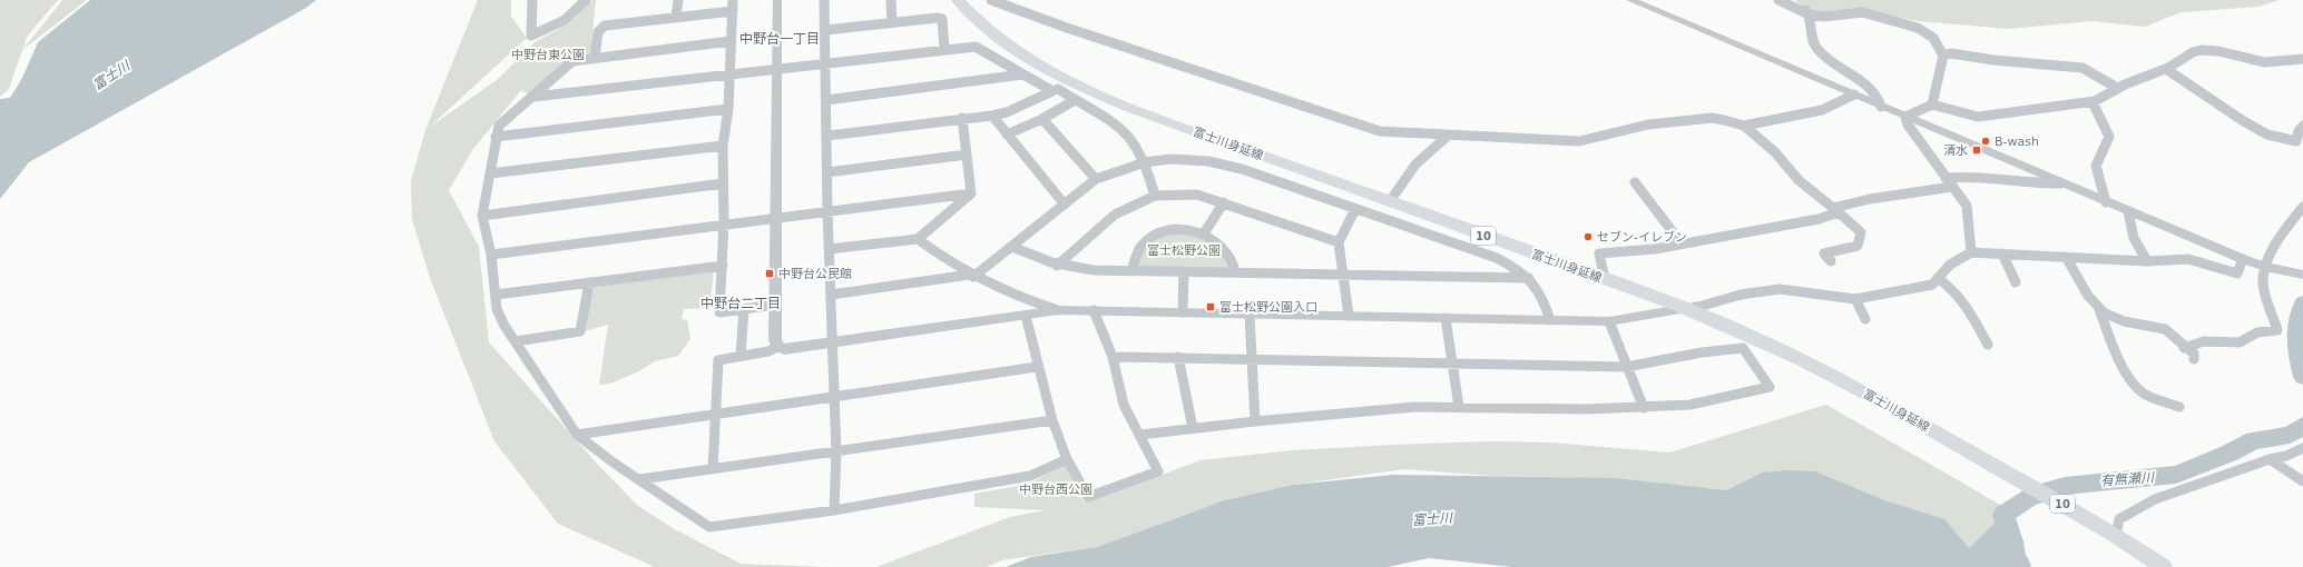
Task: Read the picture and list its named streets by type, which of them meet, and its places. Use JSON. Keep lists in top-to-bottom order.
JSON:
{
  "streets": {
    "main road": ["富士川身延線", "10"]
  },
  "districts": ["中野台一丁目", "中野台二丁目"],
  "water": ["富士川", "有無瀬川"],
  "parks": ["中野台東公園", "富士松野公園", "中野台西公園"],
  "places": {
    "other": ["B-wash", "セブン-イレブン"],
    "transit": ["清水", "中野台公民館", "富士松野公園入口"]
  }
}
